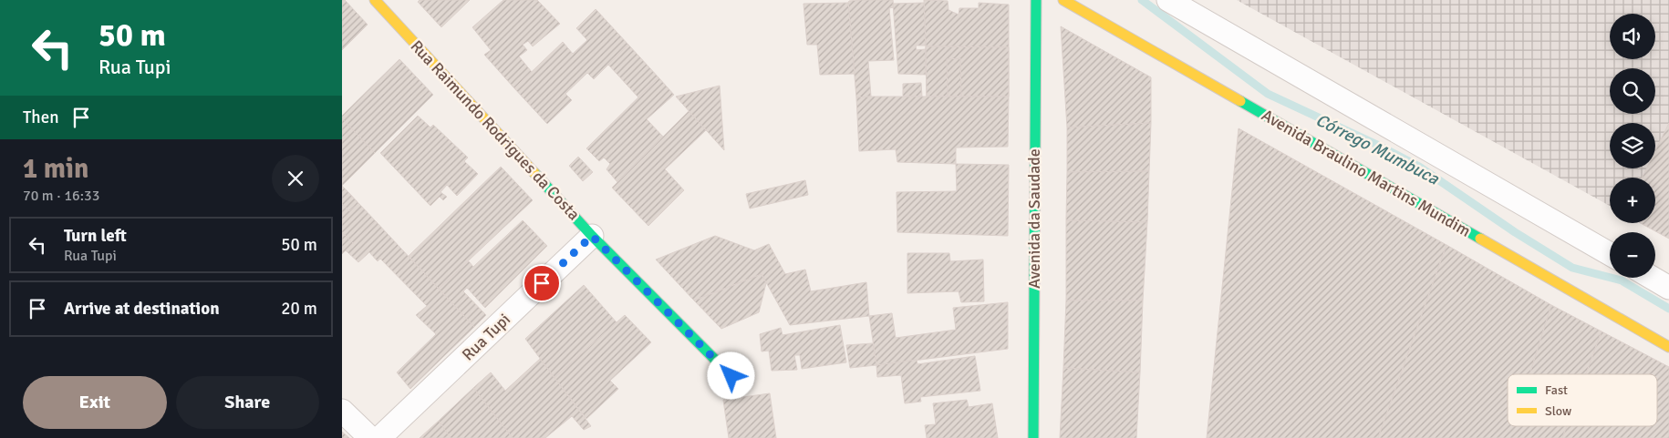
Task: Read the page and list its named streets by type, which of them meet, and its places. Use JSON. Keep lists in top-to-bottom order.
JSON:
{
  "streets": {
    "street": [
      "Rua Raimundo Rodrigues da Costa",
      "Avenida Braulino Martins Mundim",
      "Avenida da Saudade",
      "Rua Tupi"
    ]
  },
  "crossings": [
    ["Rua Raimundo Rodrigues da Costa", "Rua Tupi"]
  ],
  "water": ["Córrego Mumbuca"],
  "legend": ["Fast", "Slow"],
  "page": {
    "turn": ["50 m", "Rua Tupi"],
    "map_buttons": ["+", "−"],
    "then": "Then",
    "heading": ["1 min", "70 m · 16:33"],
    "list": [
      {
        "name": "Turn left",
        "note": "Rua Tupi",
        "value": "50 m"
      },
      {
        "name": "Arrive at destination",
        "value": "20 m"
      }
    ],
    "buttons": ["Exit", "Share"]
  }
}
